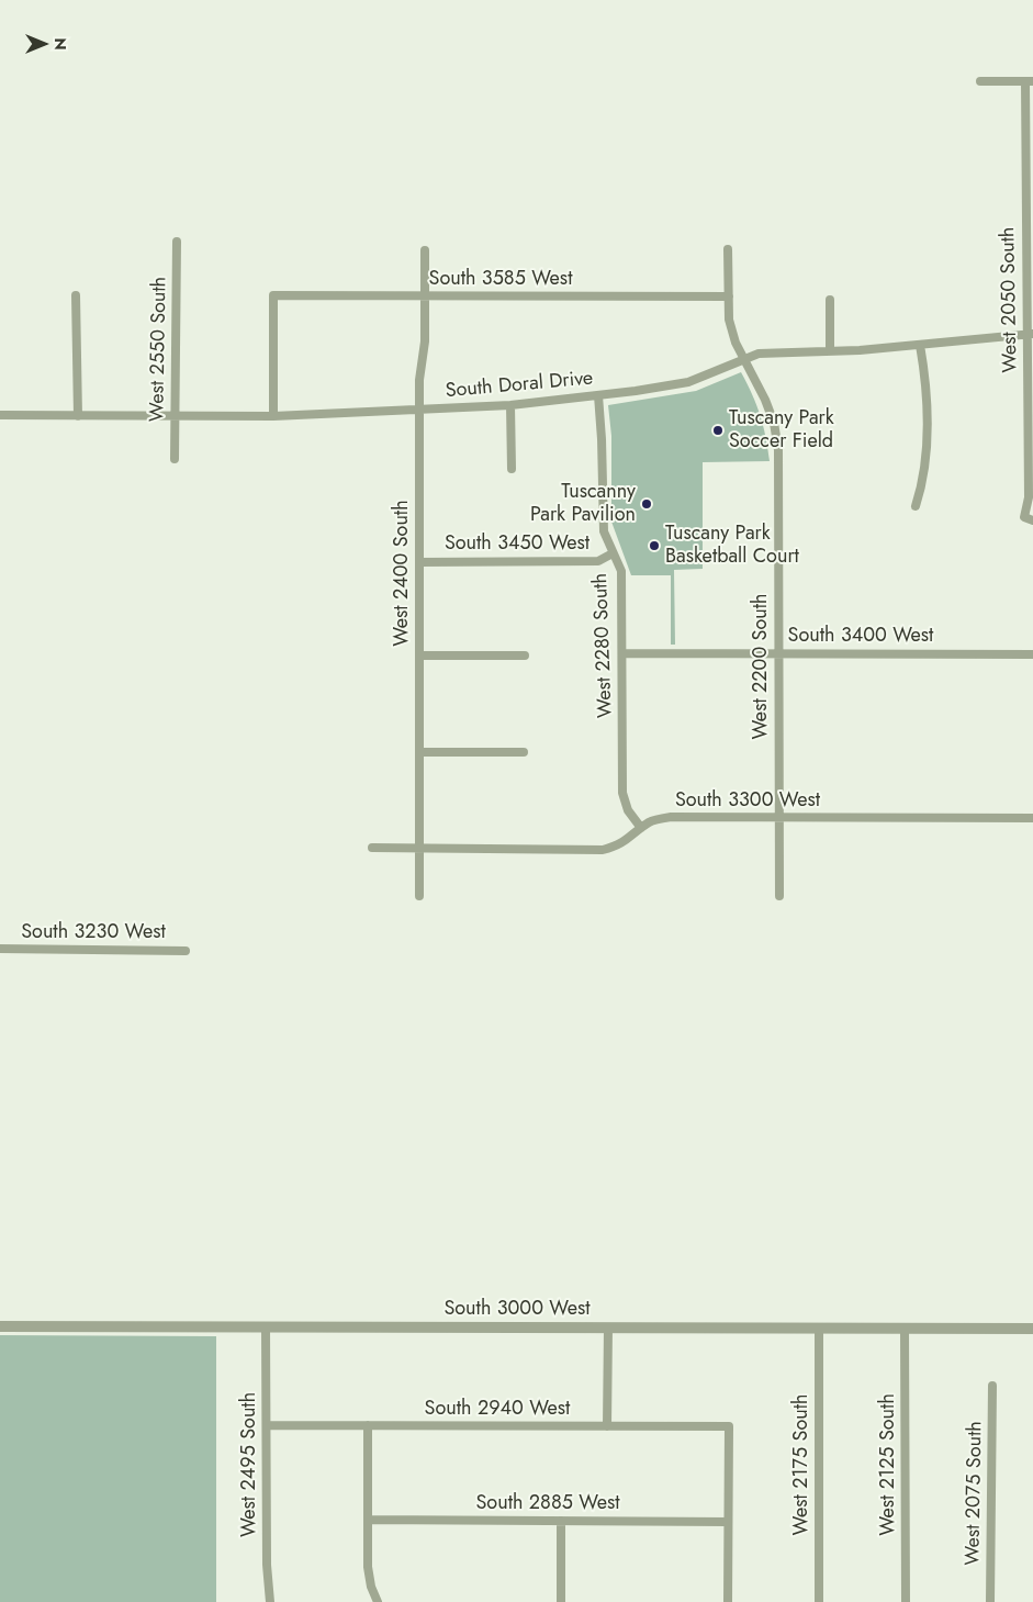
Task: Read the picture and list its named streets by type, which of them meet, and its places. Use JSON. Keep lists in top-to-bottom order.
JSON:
{
  "streets": {
    "street": [
      "South 3585 West",
      "West 2050 South",
      "West 2550 South",
      "South Doral Drive",
      "South 3450 West",
      "West 2400 South",
      "South 3400 West",
      "West 2280 South",
      "West 2200 South",
      "South 3300 West",
      "South 3230 West",
      "South 3000 West",
      "South 2940 West",
      "West 2495 South",
      "West 2175 South",
      "West 2125 South",
      "West 2075 South",
      "South 2885 West"
    ]
  },
  "crossings": [
    ["South 3585 West", "South Doral Drive"],
    ["South 3585 West", "West 2400 South"],
    ["South 3585 West", "West 2200 South"],
    ["West 2050 South", "South Doral Drive"],
    ["West 2550 South", "South Doral Drive"],
    ["South Doral Drive", "West 2400 South"],
    ["South Doral Drive", "West 2280 South"],
    ["South Doral Drive", "West 2200 South"],
    ["South 3450 West", "West 2400 South"],
    ["South 3450 West", "West 2280 South"],
    ["West 2400 South", "South 3300 West"],
    ["South 3400 West", "West 2280 South"],
    ["South 3400 West", "West 2200 South"],
    ["West 2280 South", "South 3300 West"],
    ["West 2200 South", "South 3300 West"],
    ["South 3000 West", "West 2495 South"],
    ["South 3000 West", "West 2175 South"],
    ["South 3000 West", "West 2125 South"],
    ["South 2940 West", "West 2495 South"],
    ["South 2940 West", "South 2885 West"]
  ],
  "places": ["Tuscany Park Soccer Field", "Tuscanny Park Pavilion", "Tuscany Park Basketball Court"],
  "north": "right"
}
